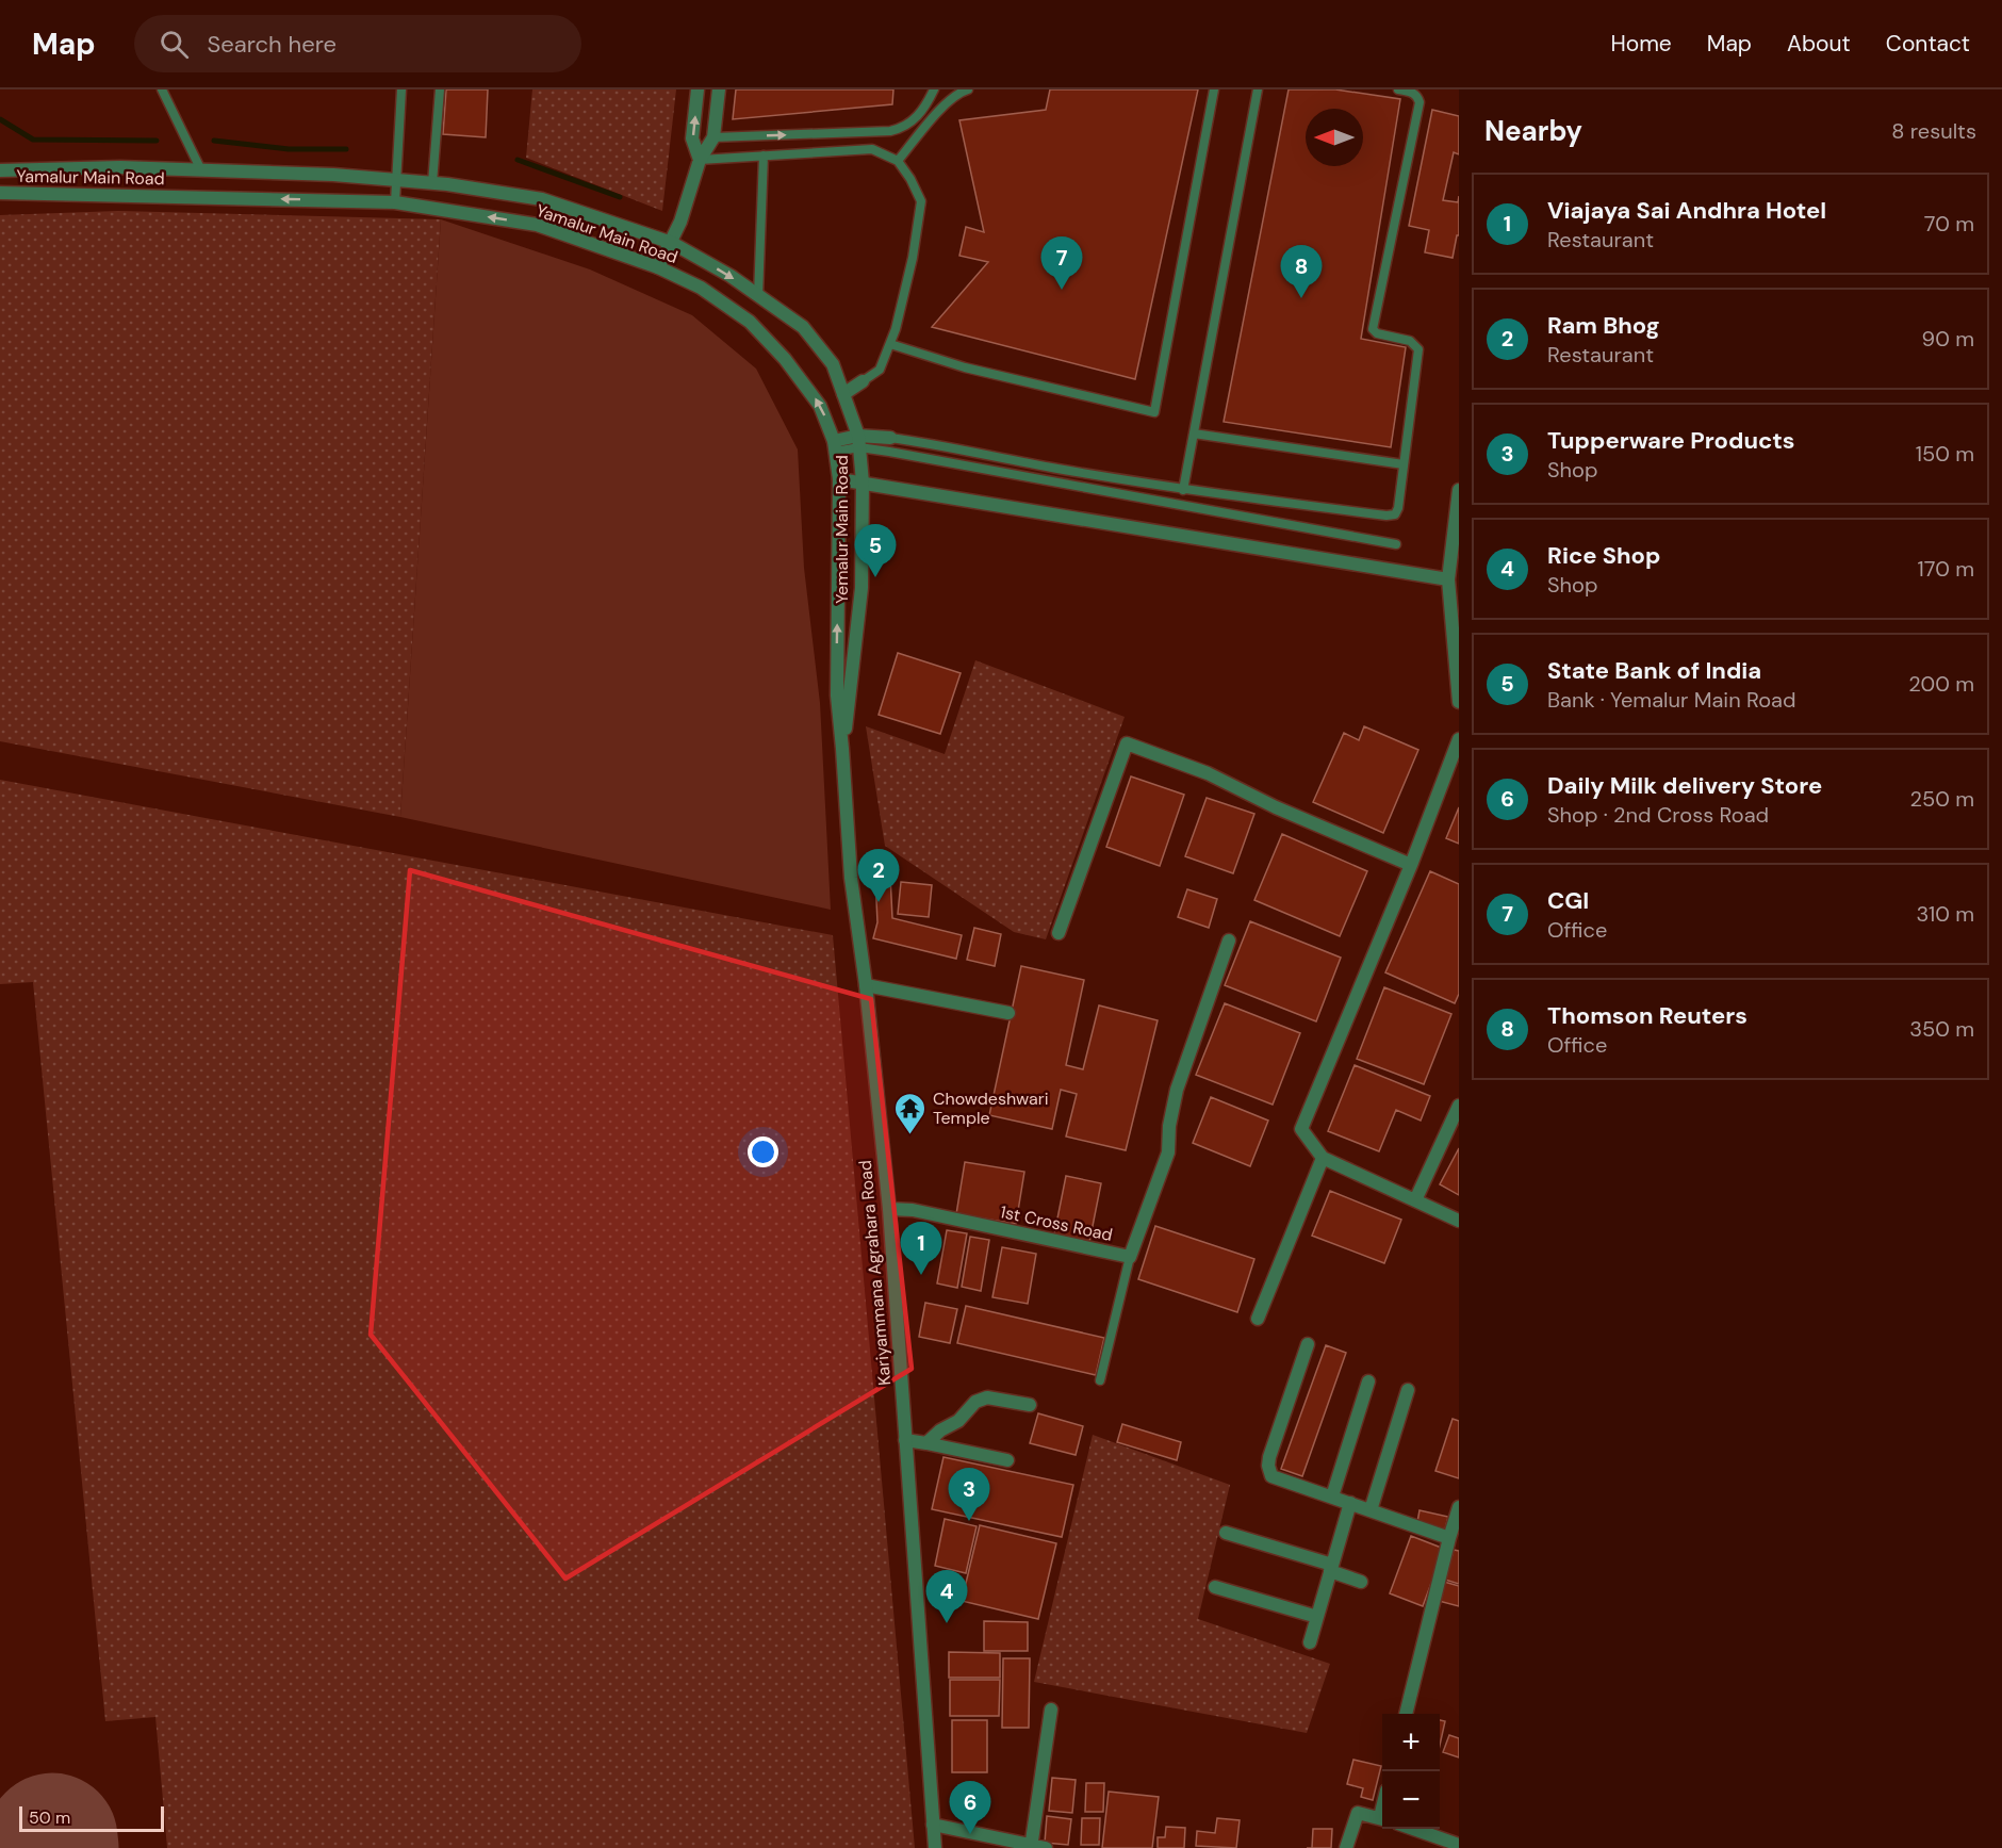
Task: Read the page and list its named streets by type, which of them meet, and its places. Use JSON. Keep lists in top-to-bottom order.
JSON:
{
  "streets": {
    "street": [
      "Yamalur Main Road",
      "Yemalur Main Road",
      "1st Cross Road",
      "Kariyammana Agrahara Road"
    ]
  },
  "crossings": [
    ["Yamalur Main Road", "Yemalur Main Road"],
    ["Yamalur Main Road", "Kariyammana Agrahara Road"],
    ["Yemalur Main Road", "Kariyammana Agrahara Road"],
    ["1st Cross Road", "Kariyammana Agrahara Road"]
  ],
  "places": {
    "temple": ["Chowdeshwari Temple"]
  },
  "scale_bar": "50 m",
  "north": "left",
  "page": {
    "header": "Map",
    "search": "Search here",
    "nav": [
      "Home",
      "Map",
      "About",
      "Contact"
    ],
    "heading": ["Nearby", "8 results"],
    "list": [
      {
        "mark": "1",
        "name": "Viajaya Sai Andhra Hotel",
        "note": "Restaurant",
        "value": "70 m"
      },
      {
        "mark": "2",
        "name": "Ram Bhog",
        "note": "Restaurant",
        "value": "90 m"
      },
      {
        "mark": "3",
        "name": "Tupperware Products",
        "note": "Shop",
        "value": "150 m"
      },
      {
        "mark": "4",
        "name": "Rice Shop",
        "note": "Shop",
        "value": "170 m"
      },
      {
        "mark": "5",
        "name": "State Bank of India",
        "note": "Bank · Yemalur Main Road",
        "value": "200 m"
      },
      {
        "mark": "6",
        "name": "Daily Milk delivery Store",
        "note": "Shop · 2nd Cross Road",
        "value": "250 m"
      },
      {
        "mark": "7",
        "name": "CGI",
        "note": "Office",
        "value": "310 m"
      },
      {
        "mark": "8",
        "name": "Thomson Reuters",
        "note": "Office",
        "value": "350 m"
      }
    ],
    "pins": [
      "7",
      "8",
      "5",
      "2",
      "1",
      "3",
      "4",
      "6"
    ],
    "map_buttons": ["+", "−"],
    "scale": "50 m"
  }
}
